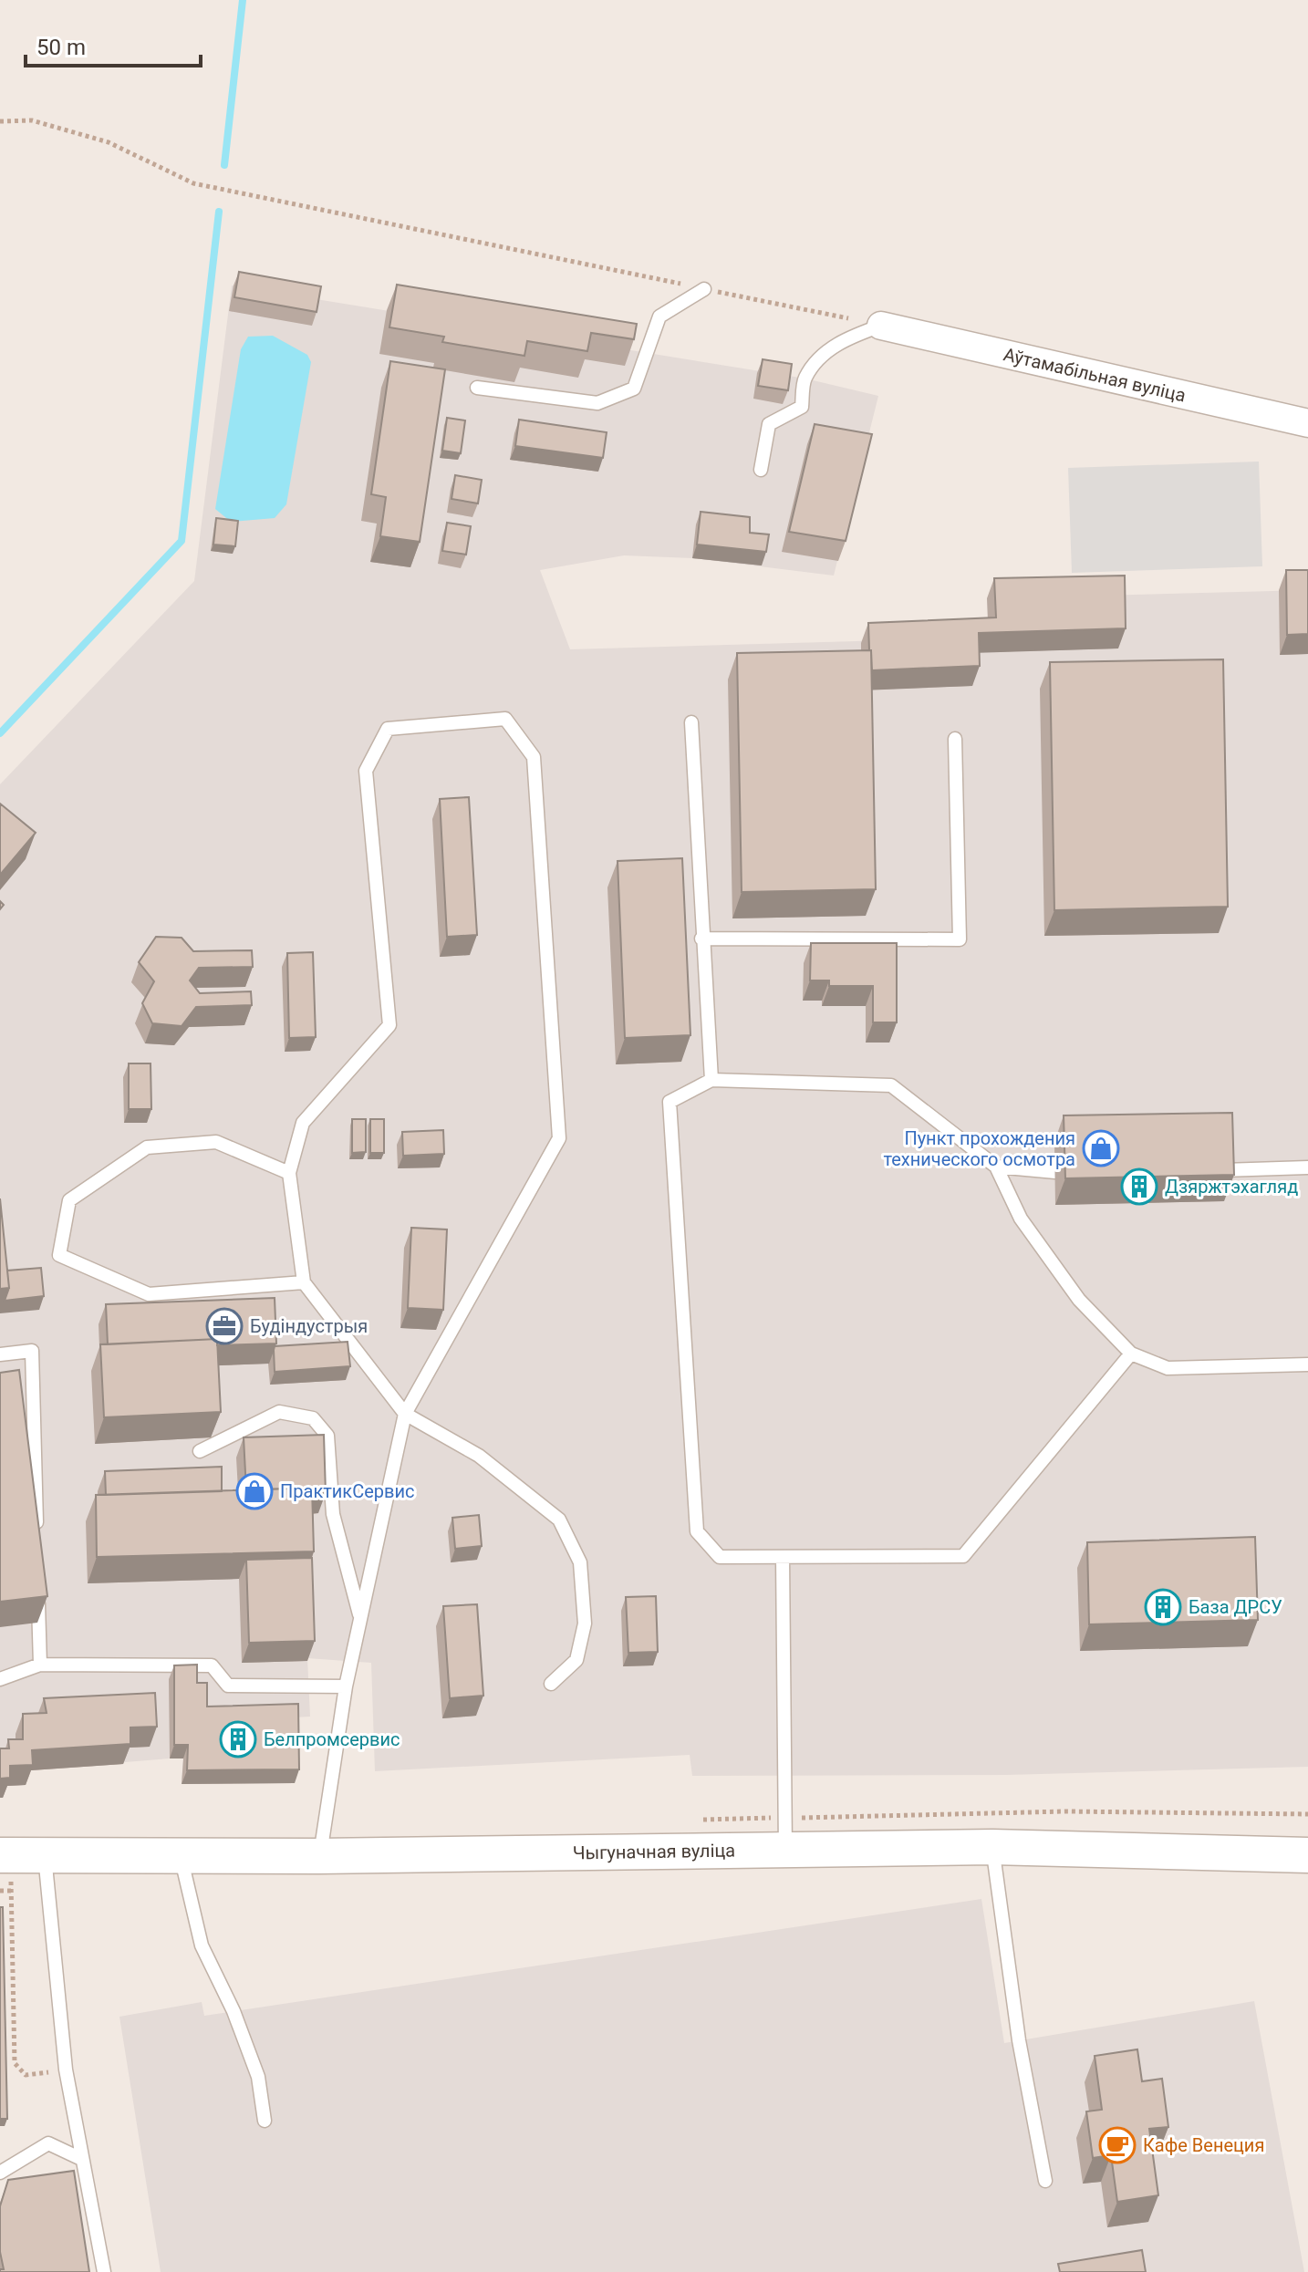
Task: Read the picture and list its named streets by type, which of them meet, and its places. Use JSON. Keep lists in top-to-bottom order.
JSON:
{
  "streets": {
    "street": ["Аўтамабільная вуліца", "Чыгуначная вуліца"]
  },
  "places": {
    "shop": ["Пункт прохождения технического осмотра", "ПрактикСервис"],
    "building": ["Дзяржтэхагляд", "База ДРСУ", "Белпромсервис"],
    "office": ["Будіндустрыя"],
    "cafe": ["Кафе Венеция"]
  },
  "scale_bar": "50 m"
}
